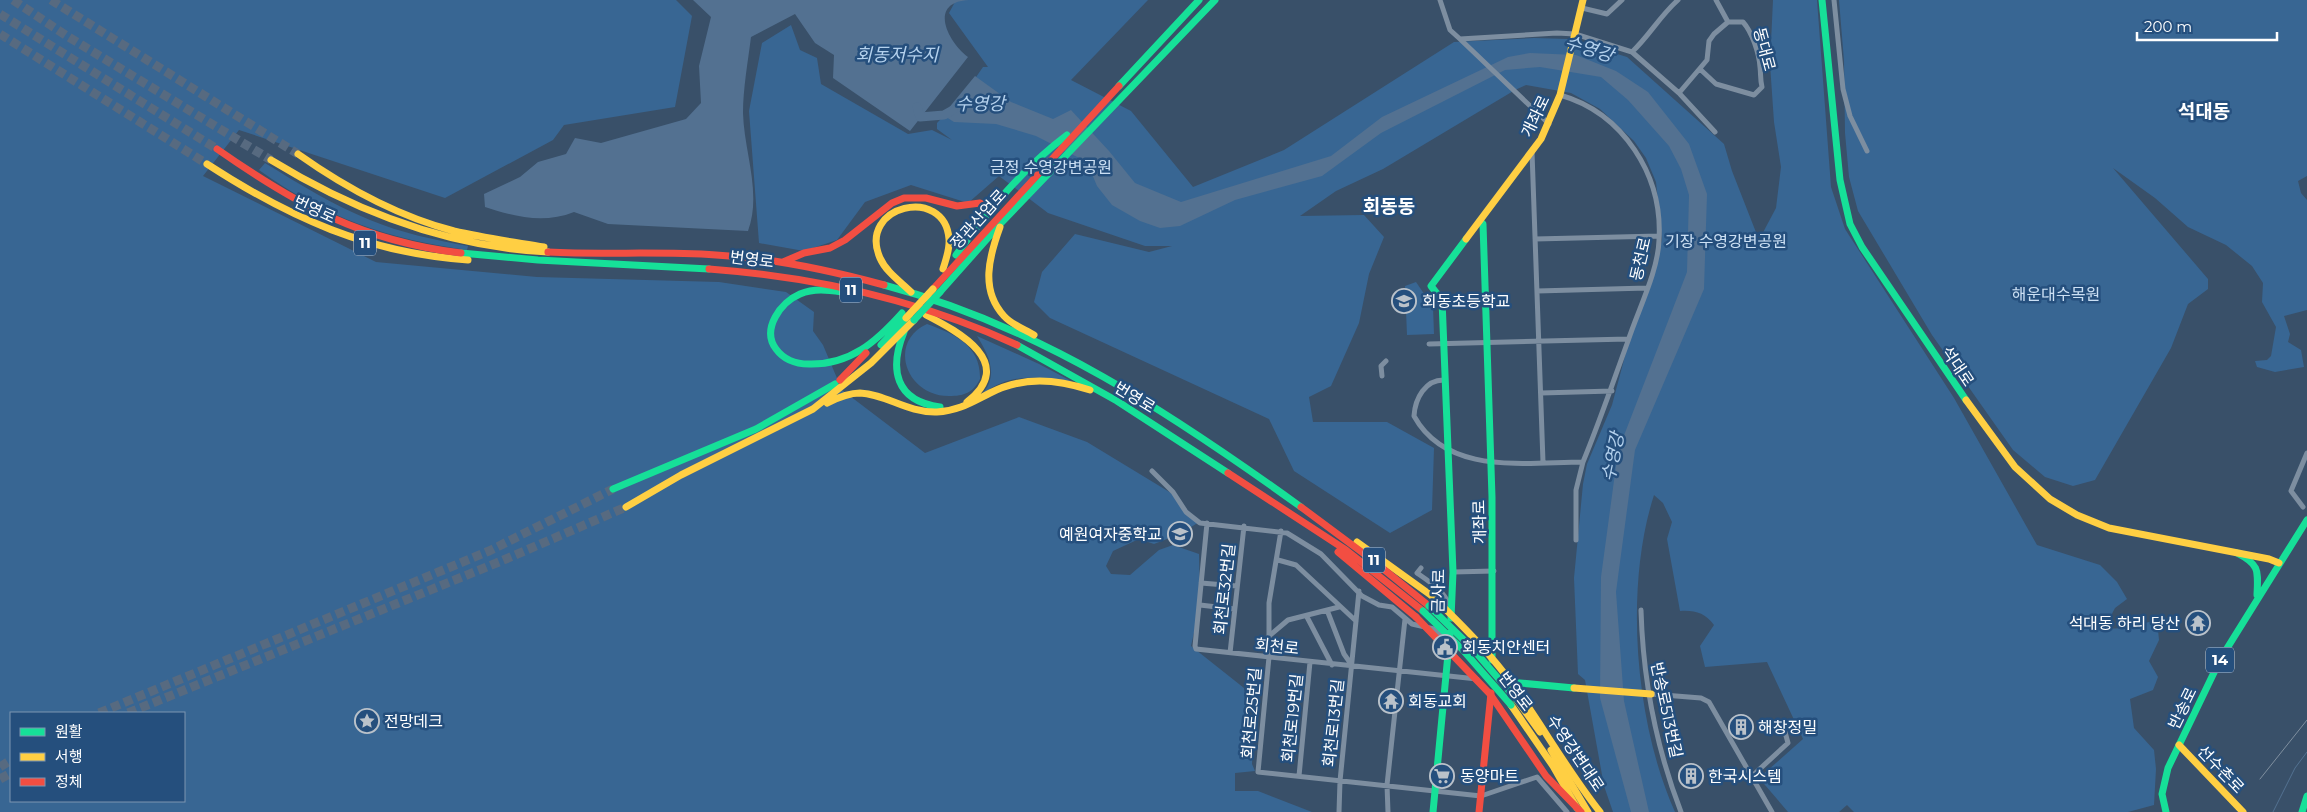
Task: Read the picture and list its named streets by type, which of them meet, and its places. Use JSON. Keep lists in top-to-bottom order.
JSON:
{
  "streets": {
    "main road": [
      "개좌로",
      "번영로",
      "정관산업로",
      "11",
      "석대로",
      "금사로",
      "14",
      "반송로",
      "수영강변대로",
      "선수촌로"
    ],
    "street": [
      "동대로",
      "동천로",
      "회천로32번길",
      "회천로",
      "반송로513번길",
      "회천로25번길",
      "회천로19번길",
      "회천로13번길"
    ]
  },
  "crossings": [
    ["개좌로", "동천로"],
    ["개좌로", "금사로"],
    ["개좌로", "회천로"],
    ["번영로", "수영강변대로"],
    ["석대로", "반송로"],
    ["회천로32번길", "회천로"],
    ["금사로", "회천로"],
    ["회천로", "회천로25번길"],
    ["회천로", "회천로19번길"],
    ["회천로", "회천로13번길"],
    ["반송로", "선수촌로"],
    ["회천로25번길", "회천로13번길"],
    ["회천로19번길", "회천로13번길"]
  ],
  "districts": ["석대동", "회동동"],
  "water": ["수영강", "회동저수지"],
  "parks": ["금정 수영강변공원", "기장 수영강변공원", "해운대수목원"],
  "places": {
    "school or university": ["회동초등학교", "예원여자중학교"],
    "temple": ["석대동 하리 당산", "회동교회"],
    "public building": ["회동치안센터"],
    "place": ["전망데크"],
    "building": ["해창정밀", "한국시스템"],
    "supermarket": ["동양마트"]
  },
  "legend": ["원활", "서행", "정체"],
  "scale_bar": "200 m"
}
